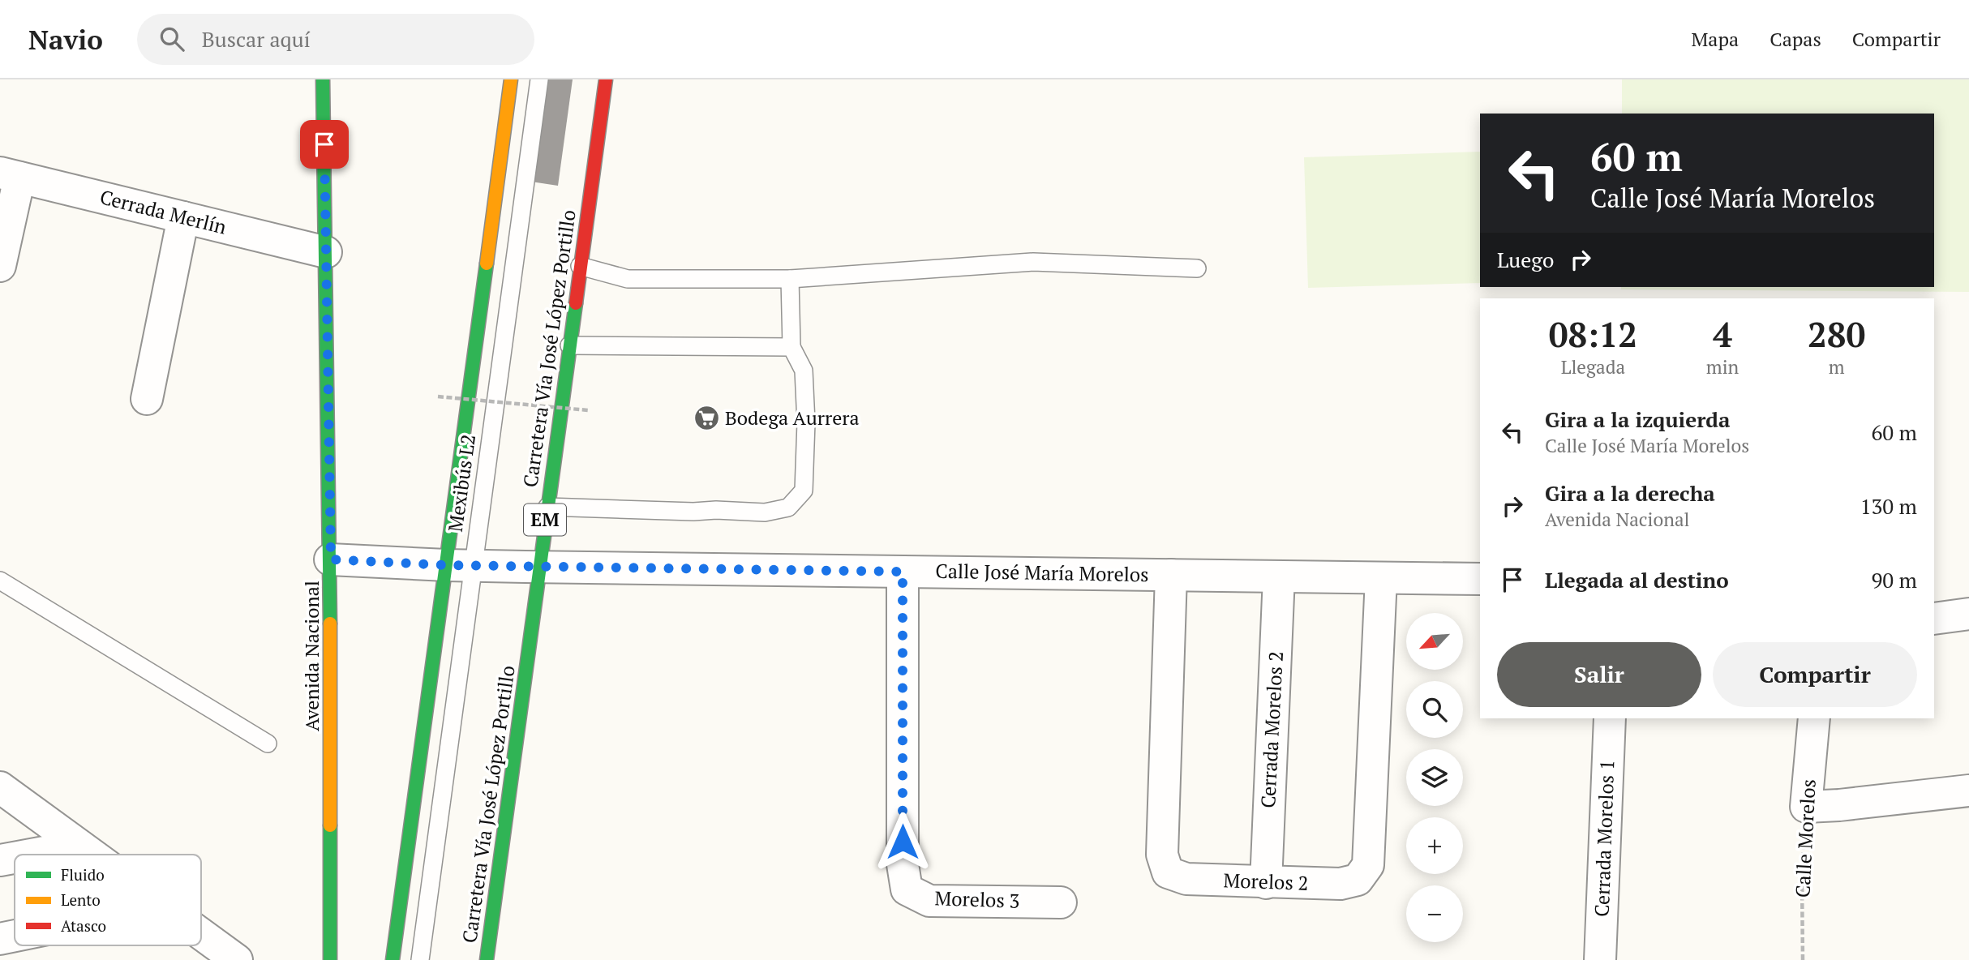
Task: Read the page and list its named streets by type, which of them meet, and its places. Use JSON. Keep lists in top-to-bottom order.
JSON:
{
  "streets": {
    "main road": ["Carretera Vía José López Portillo", "EM", "Avenida Nacional"],
    "street": [
      "Cerrada Merlín",
      "Calle José María Morelos",
      "Cerrada Morelos 2",
      "Cerrada Morelos 1",
      "Calle Morelos",
      "Morelos 2",
      "Morelos 3"
    ],
    "lane": ["Mexibús L2"]
  },
  "crossings": [
    ["Cerrada Merlín", "Avenida Nacional"],
    ["Carretera Vía José López Portillo", "Calle José María Morelos"],
    ["Mexibús L2", "Calle José María Morelos"],
    ["Calle José María Morelos", "Avenida Nacional"],
    ["Calle José María Morelos", "Cerrada Morelos 2"],
    ["Calle José María Morelos", "Morelos 2"],
    ["Calle José María Morelos", "Morelos 3"],
    ["Cerrada Morelos 2", "Morelos 2"]
  ],
  "places": {
    "supermarket": ["Bodega Aurrera"]
  },
  "legend": ["Fluido", "Lento", "Atasco"],
  "north": "bottom left",
  "page": {
    "header": "Navio",
    "search": "Buscar aquí",
    "nav": ["Mapa", "Capas", "Compartir"],
    "turn": ["60 m", "Calle José María Morelos"],
    "then": "Luego",
    "eta": [
      "08:12",
      "Llegada",
      "4",
      "min",
      "280",
      "m"
    ],
    "list": [
      {
        "name": "Gira a la izquierda",
        "note": "Calle José María Morelos",
        "value": "60 m"
      },
      {
        "name": "Gira a la derecha",
        "note": "Avenida Nacional",
        "value": "130 m"
      },
      {
        "name": "Llegada al destino",
        "value": "90 m"
      }
    ],
    "map_buttons": ["+", "−"],
    "buttons": ["Salir", "Compartir"]
  }
}
